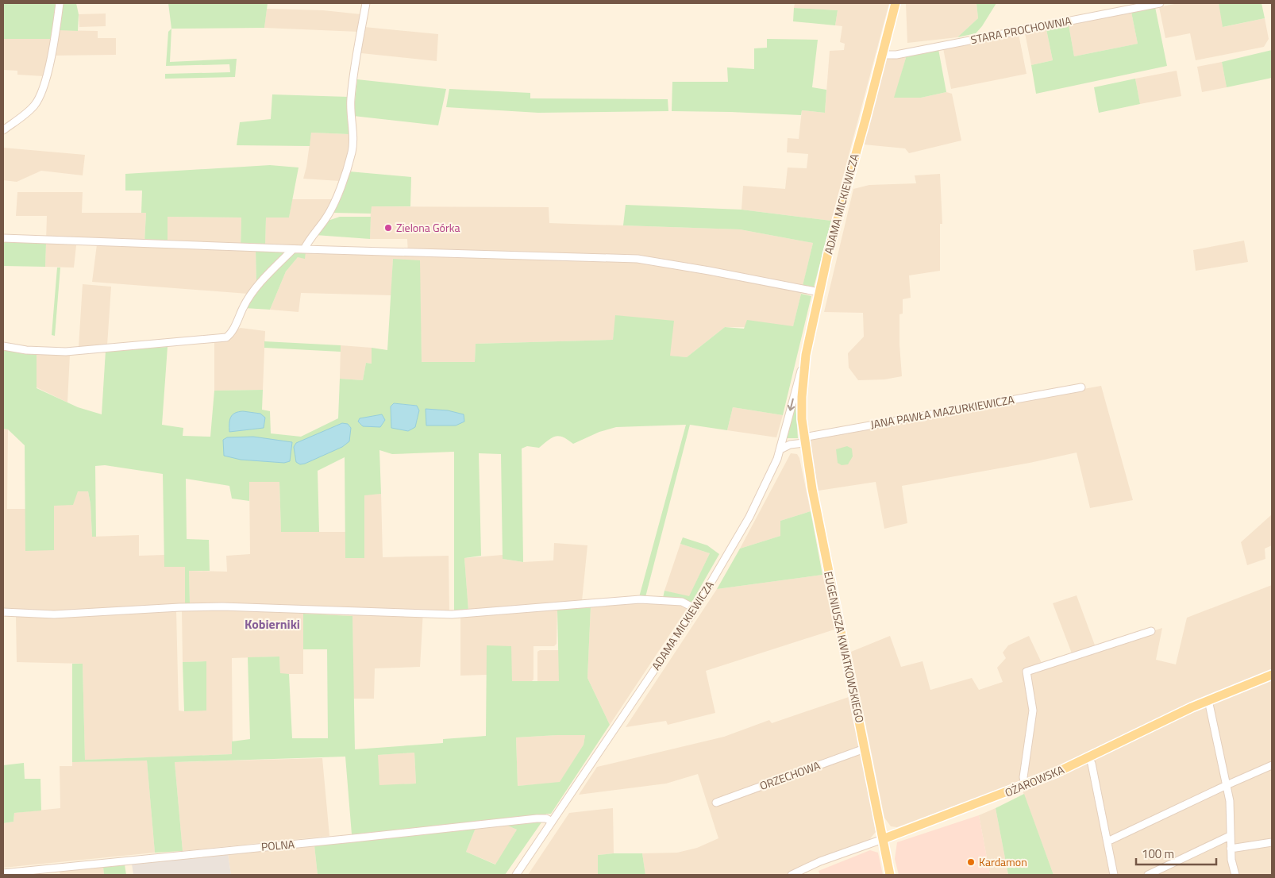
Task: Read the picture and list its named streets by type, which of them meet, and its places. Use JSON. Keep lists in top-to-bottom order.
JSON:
{
  "streets": {
    "main road": ["ADAMA MICKIEWICZA", "EUGENIUSZA KWIATKOWSKIEGO", "OŻAROWSKA"],
    "street": [
      "STARA PROCHOWNIA",
      "JANA PAWŁA MAZURKIEWICZA",
      "ORZECHOWA",
      "POLNA"
    ]
  },
  "crossings": [
    ["STARA PROCHOWNIA", "ADAMA MICKIEWICZA"],
    ["ADAMA MICKIEWICZA", "JANA PAWŁA MAZURKIEWICZA"],
    ["ADAMA MICKIEWICZA", "EUGENIUSZA KWIATKOWSKIEGO"],
    ["ADAMA MICKIEWICZA", "POLNA"],
    ["JANA PAWŁA MAZURKIEWICZA", "EUGENIUSZA KWIATKOWSKIEGO"],
    ["EUGENIUSZA KWIATKOWSKIEGO", "ORZECHOWA"],
    ["EUGENIUSZA KWIATKOWSKIEGO", "OŻAROWSKA"]
  ],
  "districts": ["Kobierniki"],
  "places": ["Zielona Górka", "Kardamon"],
  "scale_bar": "100 m"
}
